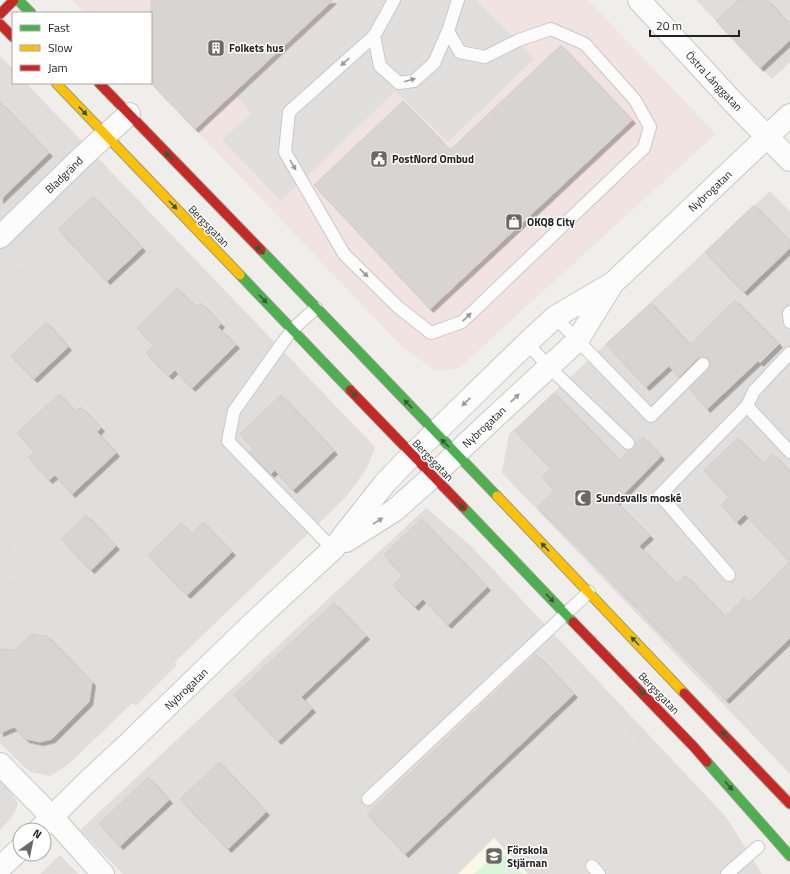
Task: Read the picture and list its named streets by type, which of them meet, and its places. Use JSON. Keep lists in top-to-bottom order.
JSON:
{
  "streets": {
    "main road": ["Bergsgatan"],
    "street": ["Östra Långgatan", "Bladgränd", "Nybrogatan"]
  },
  "crossings": [
    ["Östra Långgatan", "Nybrogatan"],
    ["Bladgränd", "Bergsgatan"],
    ["Nybrogatan", "Bergsgatan"]
  ],
  "places": {
    "building": ["Folkets hus"],
    "public building": ["PostNord Ombud"],
    "shop": ["OKQ8 City"],
    "mosque": ["Sundsvalls moské"],
    "school or university": ["Förskola Stjärnan"]
  },
  "legend": ["Fast", "Slow", "Jam"],
  "scale_bar": "20 m",
  "north": "top right"
}
